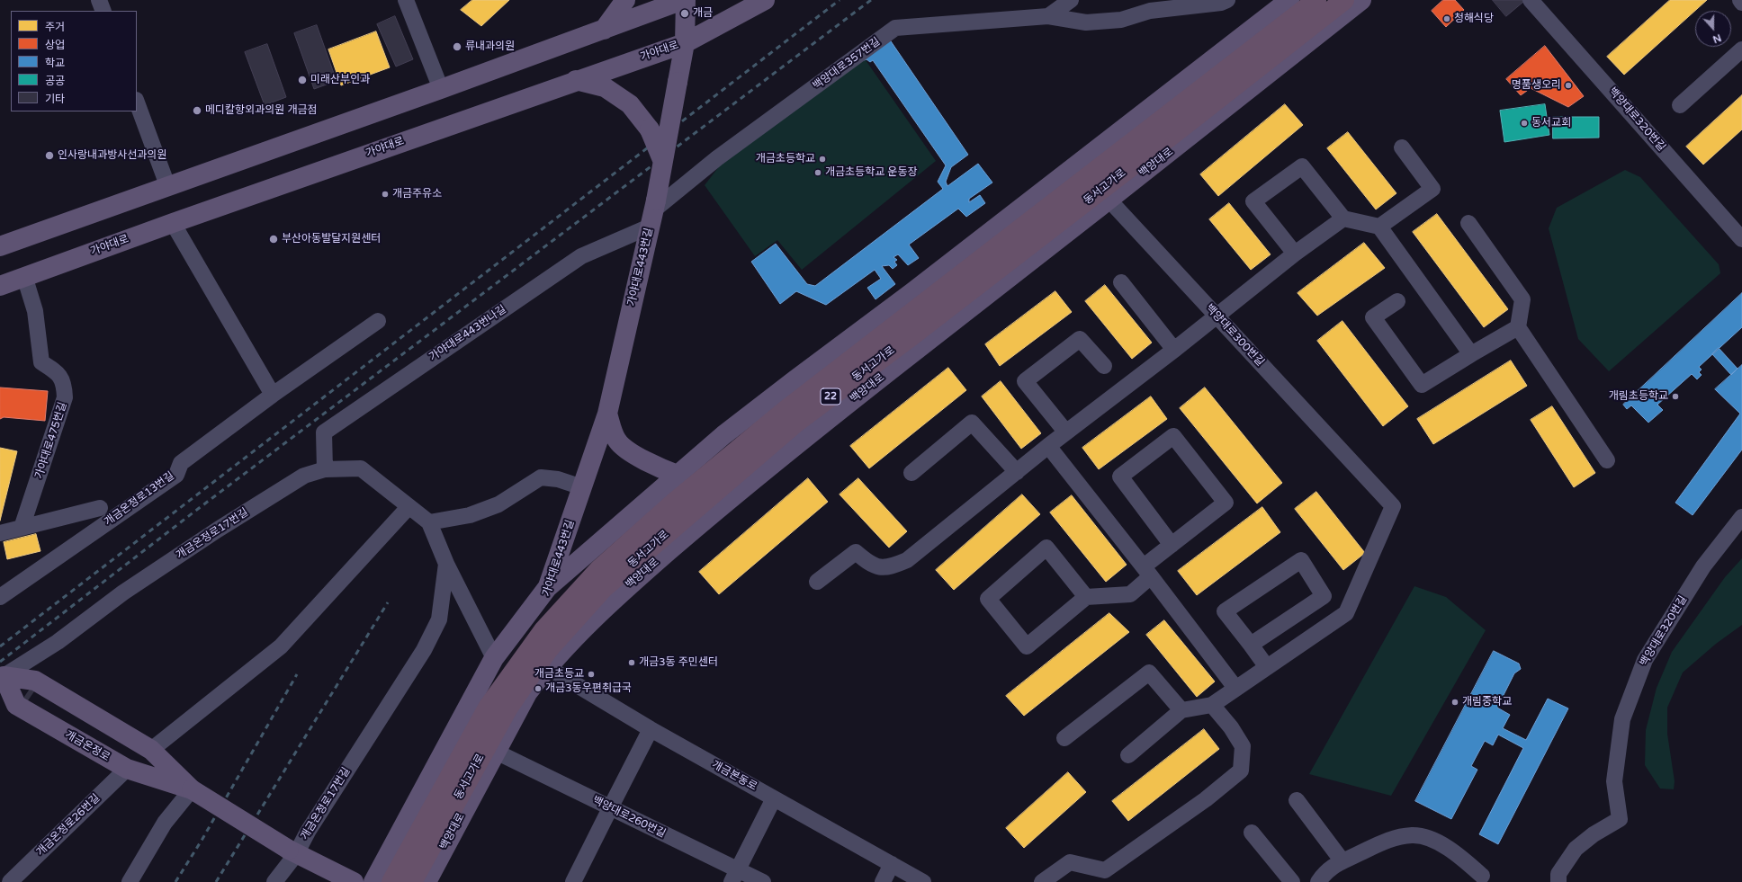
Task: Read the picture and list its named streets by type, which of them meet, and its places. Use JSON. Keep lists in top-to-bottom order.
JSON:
{
  "streets": {
    "highway": ["동서고가로", "22"],
    "main road": [
      "가야대로",
      "백양대로",
      "가야대로443번길",
      "개금온정로"
    ],
    "street": [
      "백양대로357번길",
      "백양대로320번길",
      "가야대로443번나길",
      "백양대로300번길",
      "가야대로475번길",
      "개금온정로13번길",
      "개금온정로17번길",
      "개금본동로",
      "백양대로260번길",
      "개금온정로26번길"
    ]
  },
  "crossings": [
    ["가야대로", "가야대로443번길"],
    ["가야대로", "가야대로475번길"],
    ["백양대로357번길", "가야대로443번길"],
    ["백양대로357번길", "가야대로443번나길"],
    ["백양대로", "가야대로443번길"],
    ["백양대로", "백양대로300번길"],
    ["백양대로", "개금본동로"],
    ["백양대로", "백양대로260번길"],
    ["가야대로443번길", "가야대로443번나길"],
    ["가야대로443번나길", "개금온정로17번길"],
    ["개금온정로17번길", "개금온정로"],
    ["개금온정로", "개금온정로26번길"]
  ],
  "places": [
    "개금",
    "청해식당",
    "류내과의원",
    "미래산부인과",
    "명품생오리",
    "메디칼항외과의원 개금점",
    "동서교회",
    "인사랑내과방사선과의원",
    "개금초등학교",
    "개금초등학교 운동장",
    "개금주유소",
    "부산아동발달지원센터",
    "개림초등학교",
    "개금3동 주민센터",
    "개금초등교",
    "개금3동우편취급국",
    "개림중학교"
  ],
  "legend": [
    "주거",
    "상업",
    "학교",
    "공공",
    "기타"
  ],
  "north": "bottom"
}
